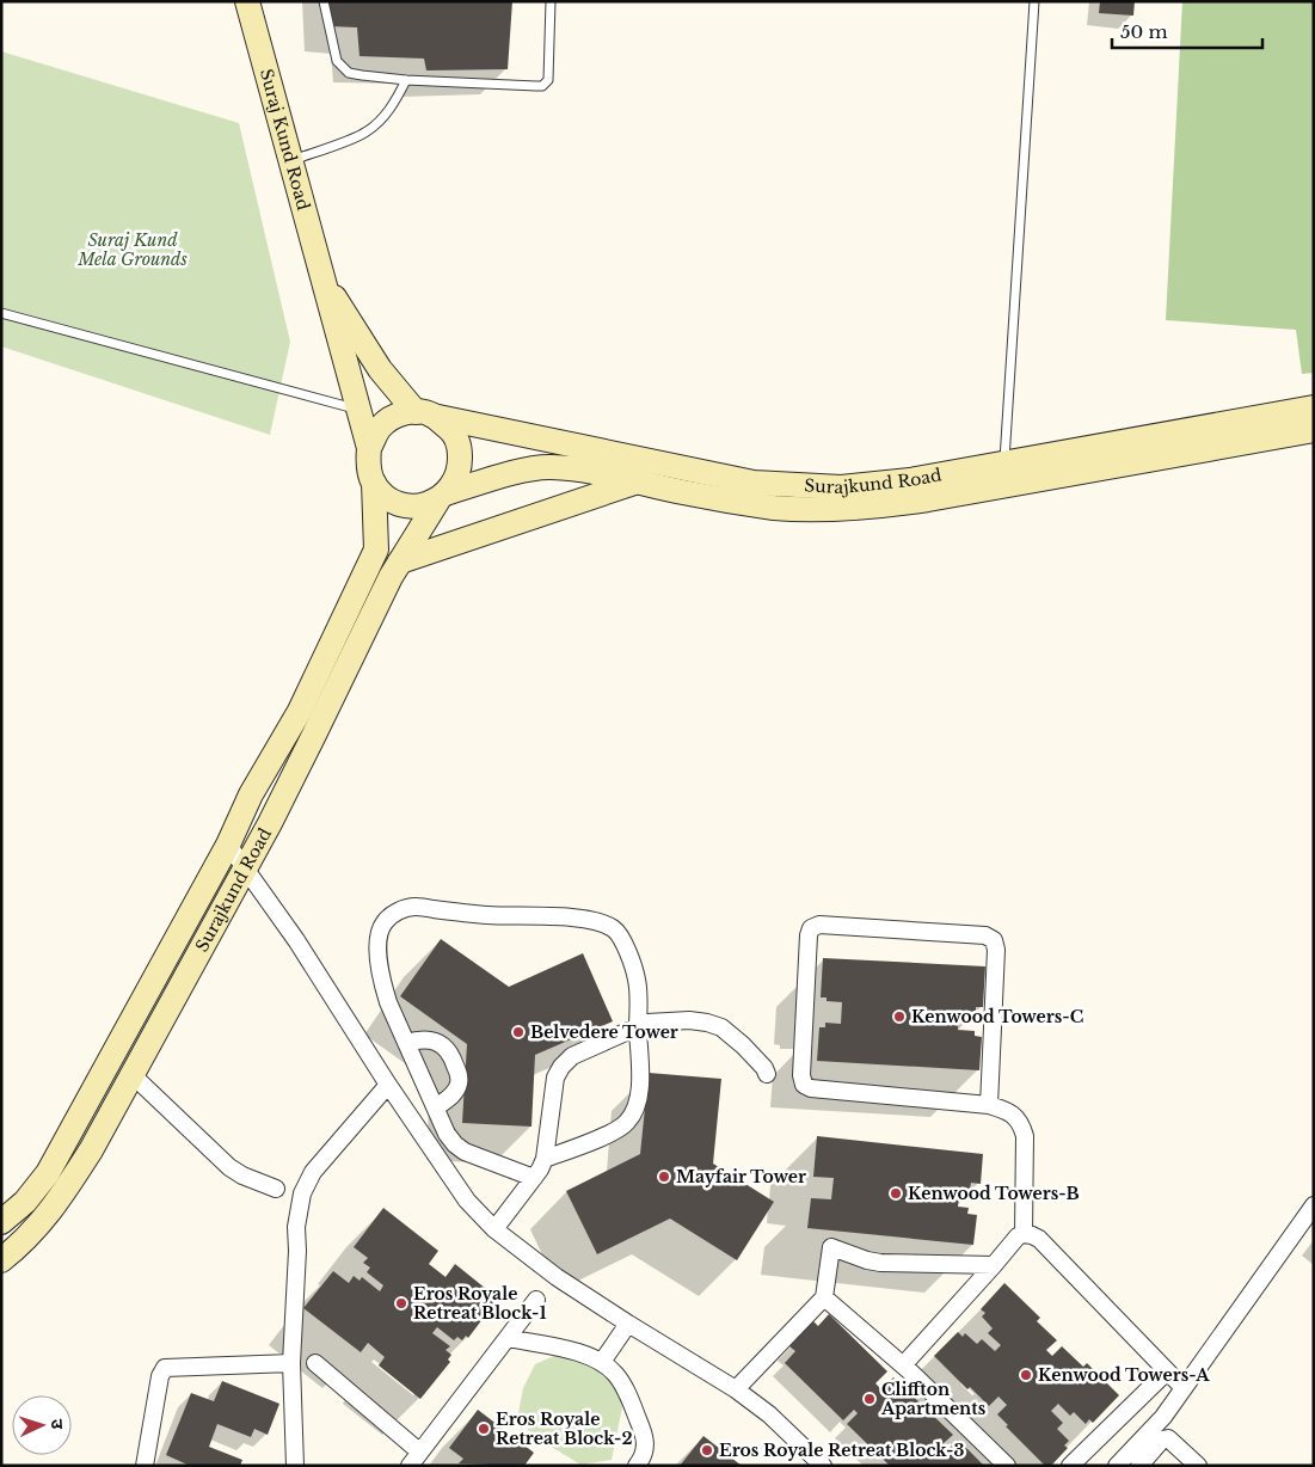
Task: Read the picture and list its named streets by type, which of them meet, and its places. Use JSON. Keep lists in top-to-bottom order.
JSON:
{
  "streets": {
    "main road": ["Suraj Kund Road", "Surajkund Road"]
  },
  "crossings": [
    ["Suraj Kund Road", "Surajkund Road"]
  ],
  "parks": ["Suraj Kund Mela Grounds"],
  "places": [
    "Kenwood Towers-C",
    "Belvedere Tower",
    "Mayfair Tower",
    "Kenwood Towers-B",
    "Eros Royale Retreat Block-1",
    "Kenwood Towers-A",
    "Cliffton Apartments",
    "Eros Royale Retreat Block-2",
    "Eros Royale Retreat Block-3"
  ],
  "scale_bar": "50 m",
  "north": "right"
}
